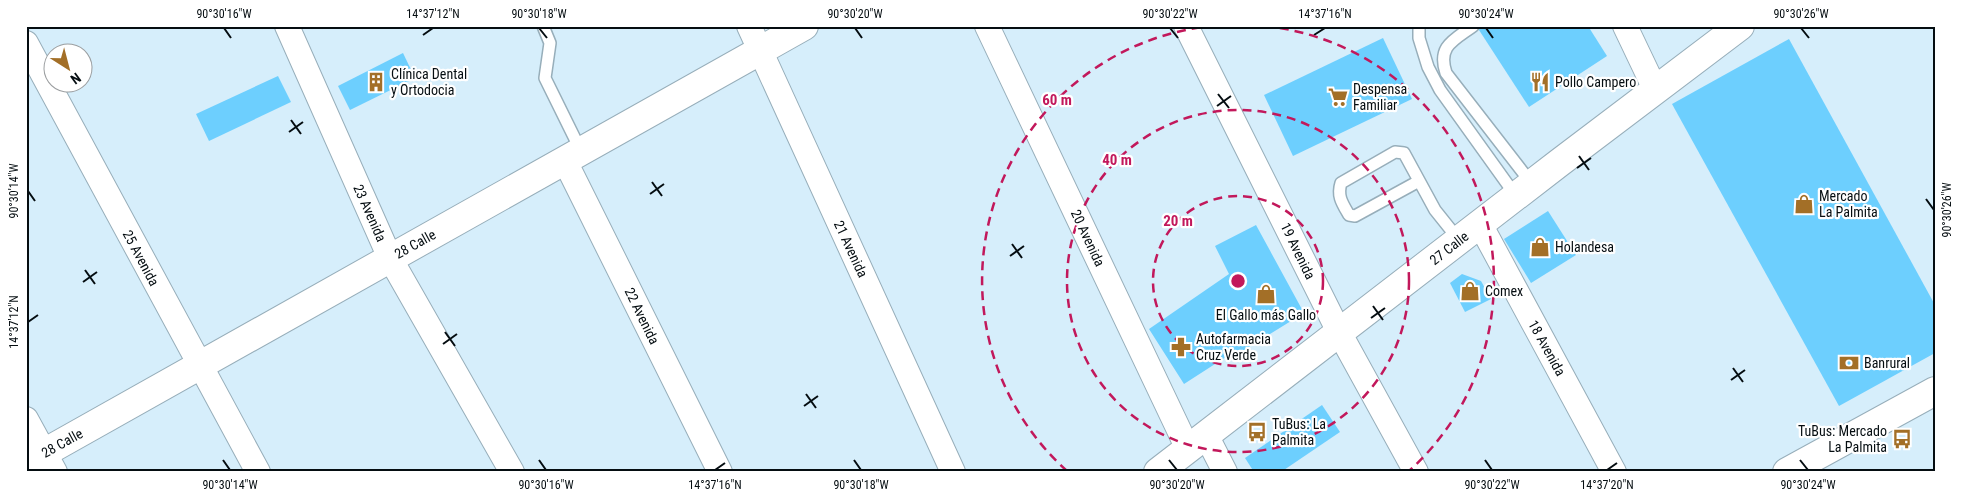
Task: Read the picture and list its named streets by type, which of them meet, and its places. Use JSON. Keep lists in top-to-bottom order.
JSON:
{
  "streets": {
    "street": [
      "23 Avenida",
      "20 Avenida",
      "28 Calle",
      "27 Calle",
      "21 Avenida",
      "19 Avenida",
      "25 Avenida",
      "22 Avenida",
      "18 Avenida"
    ]
  },
  "crossings": [
    ["23 Avenida", "28 Calle"],
    ["20 Avenida", "27 Calle"],
    ["28 Calle", "21 Avenida"],
    ["28 Calle", "25 Avenida"],
    ["28 Calle", "22 Avenida"],
    ["27 Calle", "19 Avenida"],
    ["27 Calle", "18 Avenida"]
  ],
  "places": {
    "building": ["Clínica Dental y Ortodocia"],
    "restaurant": ["Pollo Campero"],
    "supermarket": ["Despensa Familiar"],
    "shop": [
      "Mercado La Palmita",
      "Holandesa",
      "Comex",
      "El Gallo más Gallo"
    ],
    "pharmacy": ["Autofarmacia Cruz Verde"],
    "bank": ["Banrural"],
    "bus stop": ["TuBus: La Palmita", "TuBus: Mercado La Palmita"]
  },
  "north": "bottom right",
  "coordinates": [
    "90°30'16\"W",
    "14°37'12\"N",
    "90°30'18\"W",
    "90°30'20\"W",
    "90°30'22\"W",
    "14°37'16\"N",
    "90°30'24\"W",
    "90°30'26\"W",
    "90°30'14\"W",
    "14°37'20\"N"
  ],
  "rings": ["60 m", "40 m", "20 m"]
}
